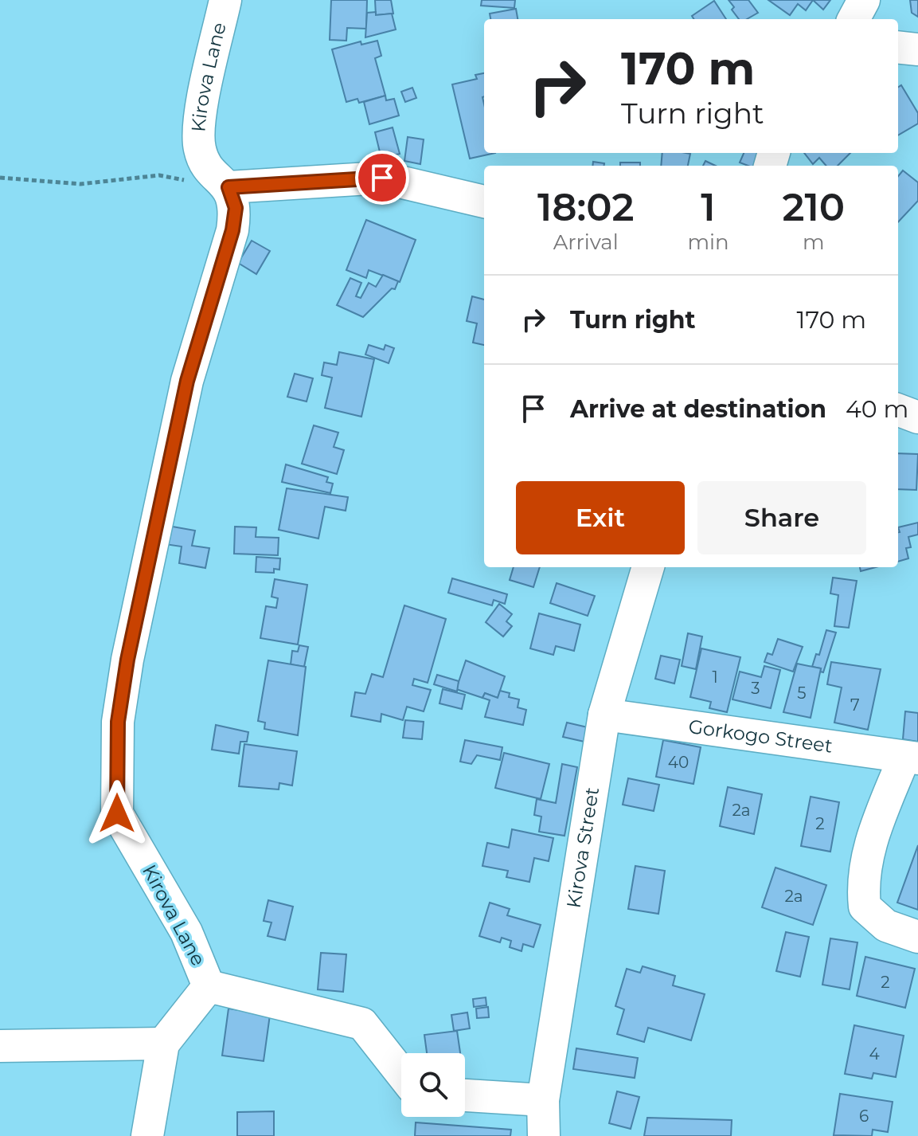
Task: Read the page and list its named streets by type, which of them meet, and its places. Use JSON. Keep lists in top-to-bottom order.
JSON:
{
  "streets": {
    "street": ["Kirova Lane", "Gorkogo Street", "Kirova Street"]
  },
  "crossings": [
    ["Gorkogo Street", "Kirova Street"]
  ],
  "house_numbers": [
    "1",
    "3",
    "5",
    "7",
    "40",
    "2а",
    "2",
    "2а",
    "2",
    "4",
    "6"
  ],
  "page": {
    "turn": ["170 m", "Turn right"],
    "eta": [
      "18:02",
      "Arrival",
      "1",
      "min",
      "210",
      "m"
    ],
    "list": [
      {
        "name": "Turn right",
        "value": "170 m"
      },
      {
        "name": "Arrive at destination",
        "value": "40 m"
      }
    ],
    "buttons": ["Exit", "Share"]
  }
}
